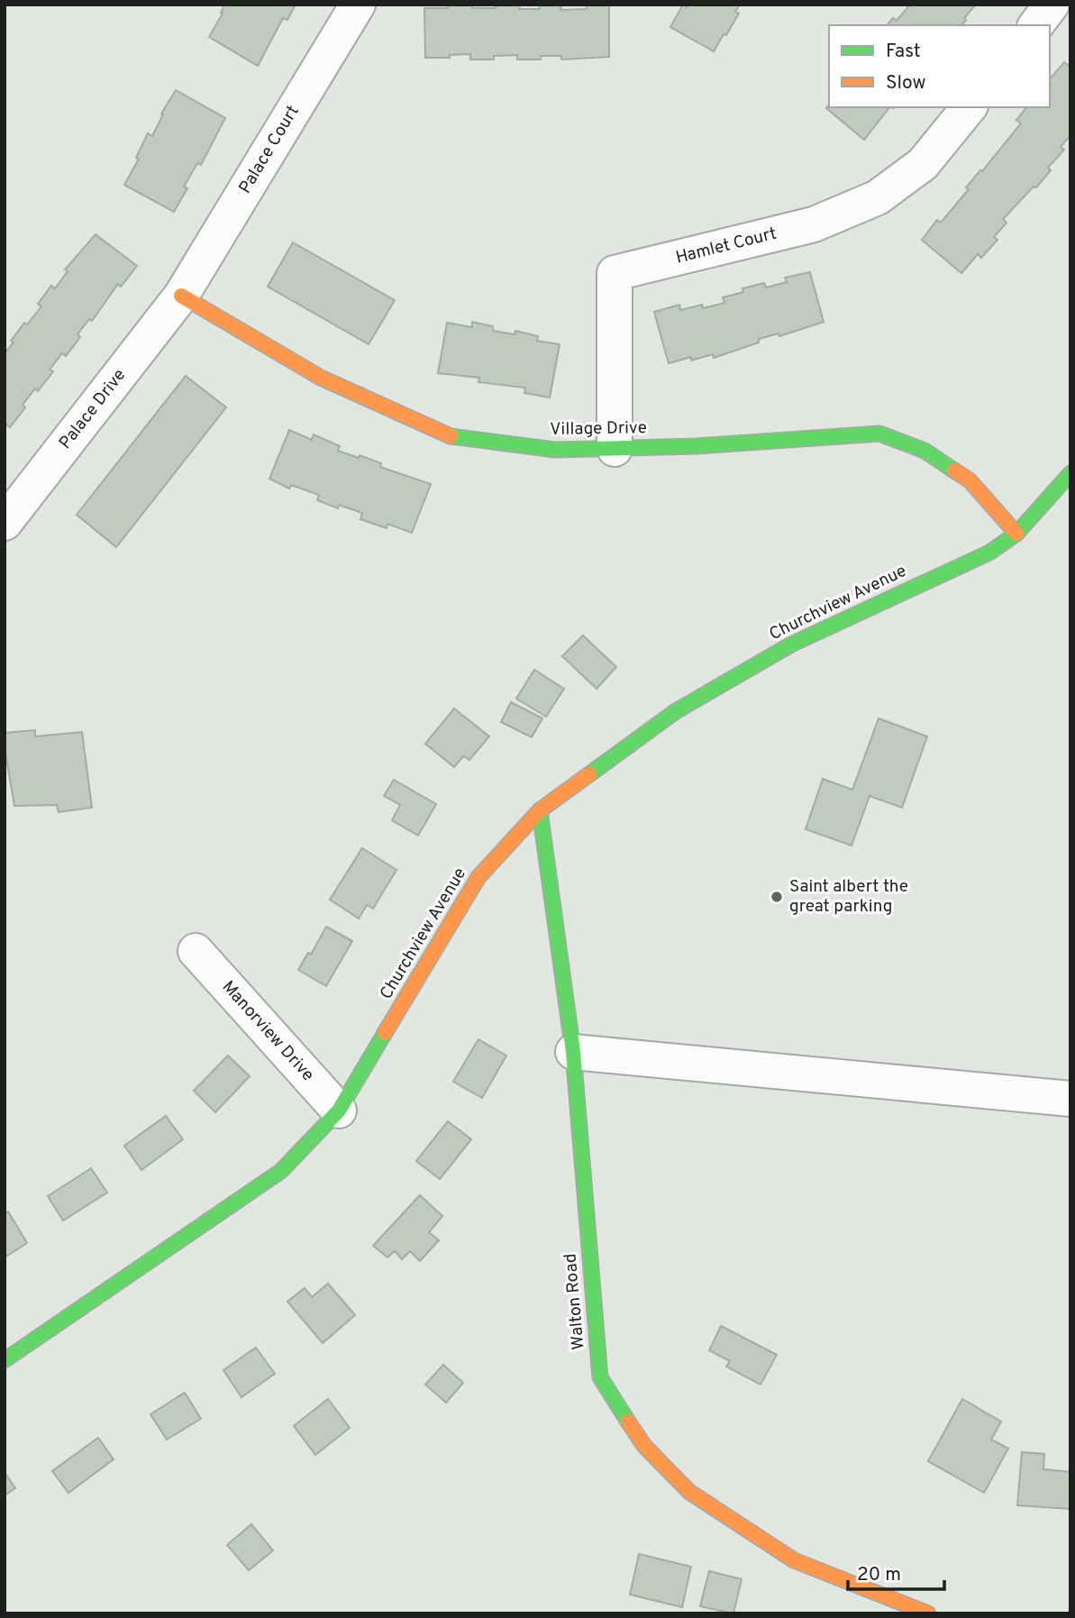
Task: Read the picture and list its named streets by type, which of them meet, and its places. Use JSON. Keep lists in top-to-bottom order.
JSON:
{
  "streets": {
    "street": [
      "Palace Court",
      "Hamlet Court",
      "Palace Drive",
      "Village Drive",
      "Churchview Avenue",
      "Manorview Drive",
      "Walton Road"
    ]
  },
  "crossings": [
    ["Palace Court", "Palace Drive"],
    ["Palace Court", "Village Drive"],
    ["Hamlet Court", "Village Drive"],
    ["Palace Drive", "Village Drive"],
    ["Village Drive", "Churchview Avenue"],
    ["Churchview Avenue", "Manorview Drive"],
    ["Churchview Avenue", "Walton Road"]
  ],
  "places": ["Saint albert the great parking"],
  "legend": ["Fast", "Slow"],
  "scale_bar": "20 m"
}
